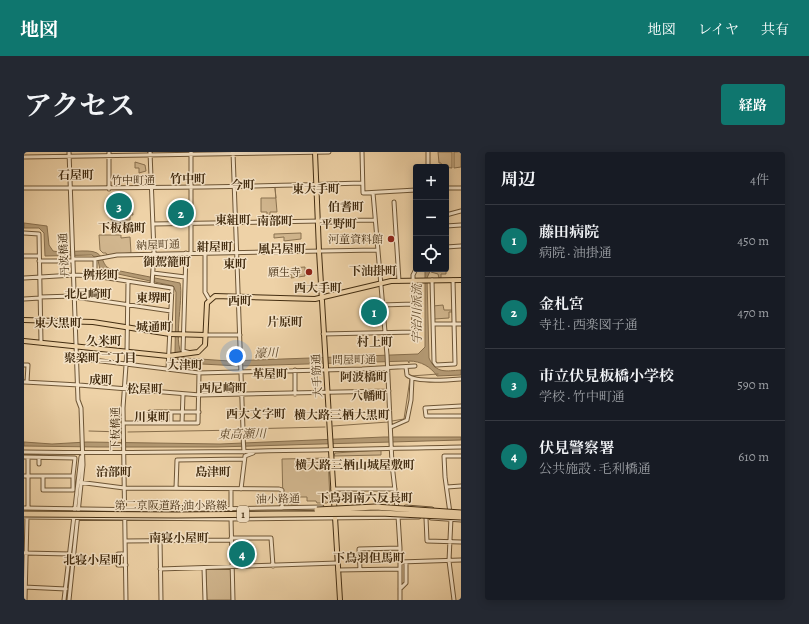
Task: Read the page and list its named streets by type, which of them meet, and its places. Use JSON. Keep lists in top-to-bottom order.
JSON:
{
  "streets": {
    "highway": ["第二京阪道路;油小路線", "1"],
    "main road": ["大手筋通"],
    "street": [
      "竹中町通",
      "納屋町通",
      "丹波橋通",
      "問屋町通",
      "下板橋通",
      "油小路通"
    ]
  },
  "crossings": [
    ["竹中町通", "丹波橋通"],
    ["竹中町通", "大手筋通"],
    ["納屋町通", "大手筋通"],
    ["丹波橋通", "問屋町通"],
    ["丹波橋通", "油小路通"],
    ["問屋町通", "大手筋通"],
    ["問屋町通", "下板橋通"],
    ["大手筋通", "油小路通"],
    ["下板橋通", "油小路通"],
    ["油小路通", "第二京阪道路;油小路線"]
  ],
  "districts": [
    "石屋町",
    "竹中町",
    "今町",
    "東大手町",
    "伯耆町",
    "東組町",
    "南部町",
    "平野町",
    "下板橋町",
    "紺屋町",
    "風呂屋町",
    "御駕籠町",
    "東町",
    "下油掛町",
    "桝形町",
    "西大手町",
    "北尼崎町",
    "東堺町",
    "西町",
    "片原町",
    "東大黒町",
    "城通町",
    "久米町",
    "村上町",
    "聚楽町二丁目",
    "大津町",
    "革屋町",
    "阿波橋町",
    "成町",
    "西尼崎町",
    "松屋町",
    "八幡町",
    "西大文字町",
    "横大路三栖大黒町",
    "川東町",
    "横大路三栖山城屋敷町",
    "治部町",
    "島津町",
    "下鳥羽南六反長町",
    "南寝小屋町",
    "下鳥羽但馬町",
    "北寝小屋町"
  ],
  "water": ["宇治川派流", "濠川", "東高瀬川"],
  "places": ["河童資料館", "願生寺"],
  "page": {
    "header": "地図",
    "nav": ["地図", "レイヤ", "共有"],
    "title": "アクセス",
    "buttons": "経路",
    "heading": ["周辺", "4件"],
    "map_buttons": ["+", "−"],
    "pins": [
      "3",
      "2",
      "1",
      "4"
    ],
    "list": [
      {
        "mark": "1",
        "name": "藤田病院",
        "note": "病院 · 油掛通",
        "value": "450 m"
      },
      {
        "mark": "2",
        "name": "金札宮",
        "note": "寺社 · 西楽図子通",
        "value": "470 m"
      },
      {
        "mark": "3",
        "name": "市立伏見板橋小学校",
        "note": "学校 · 竹中町通",
        "value": "590 m"
      },
      {
        "mark": "4",
        "name": "伏見警察署",
        "note": "公共施設 · 毛利橋通",
        "value": "610 m"
      }
    ]
  }
}
